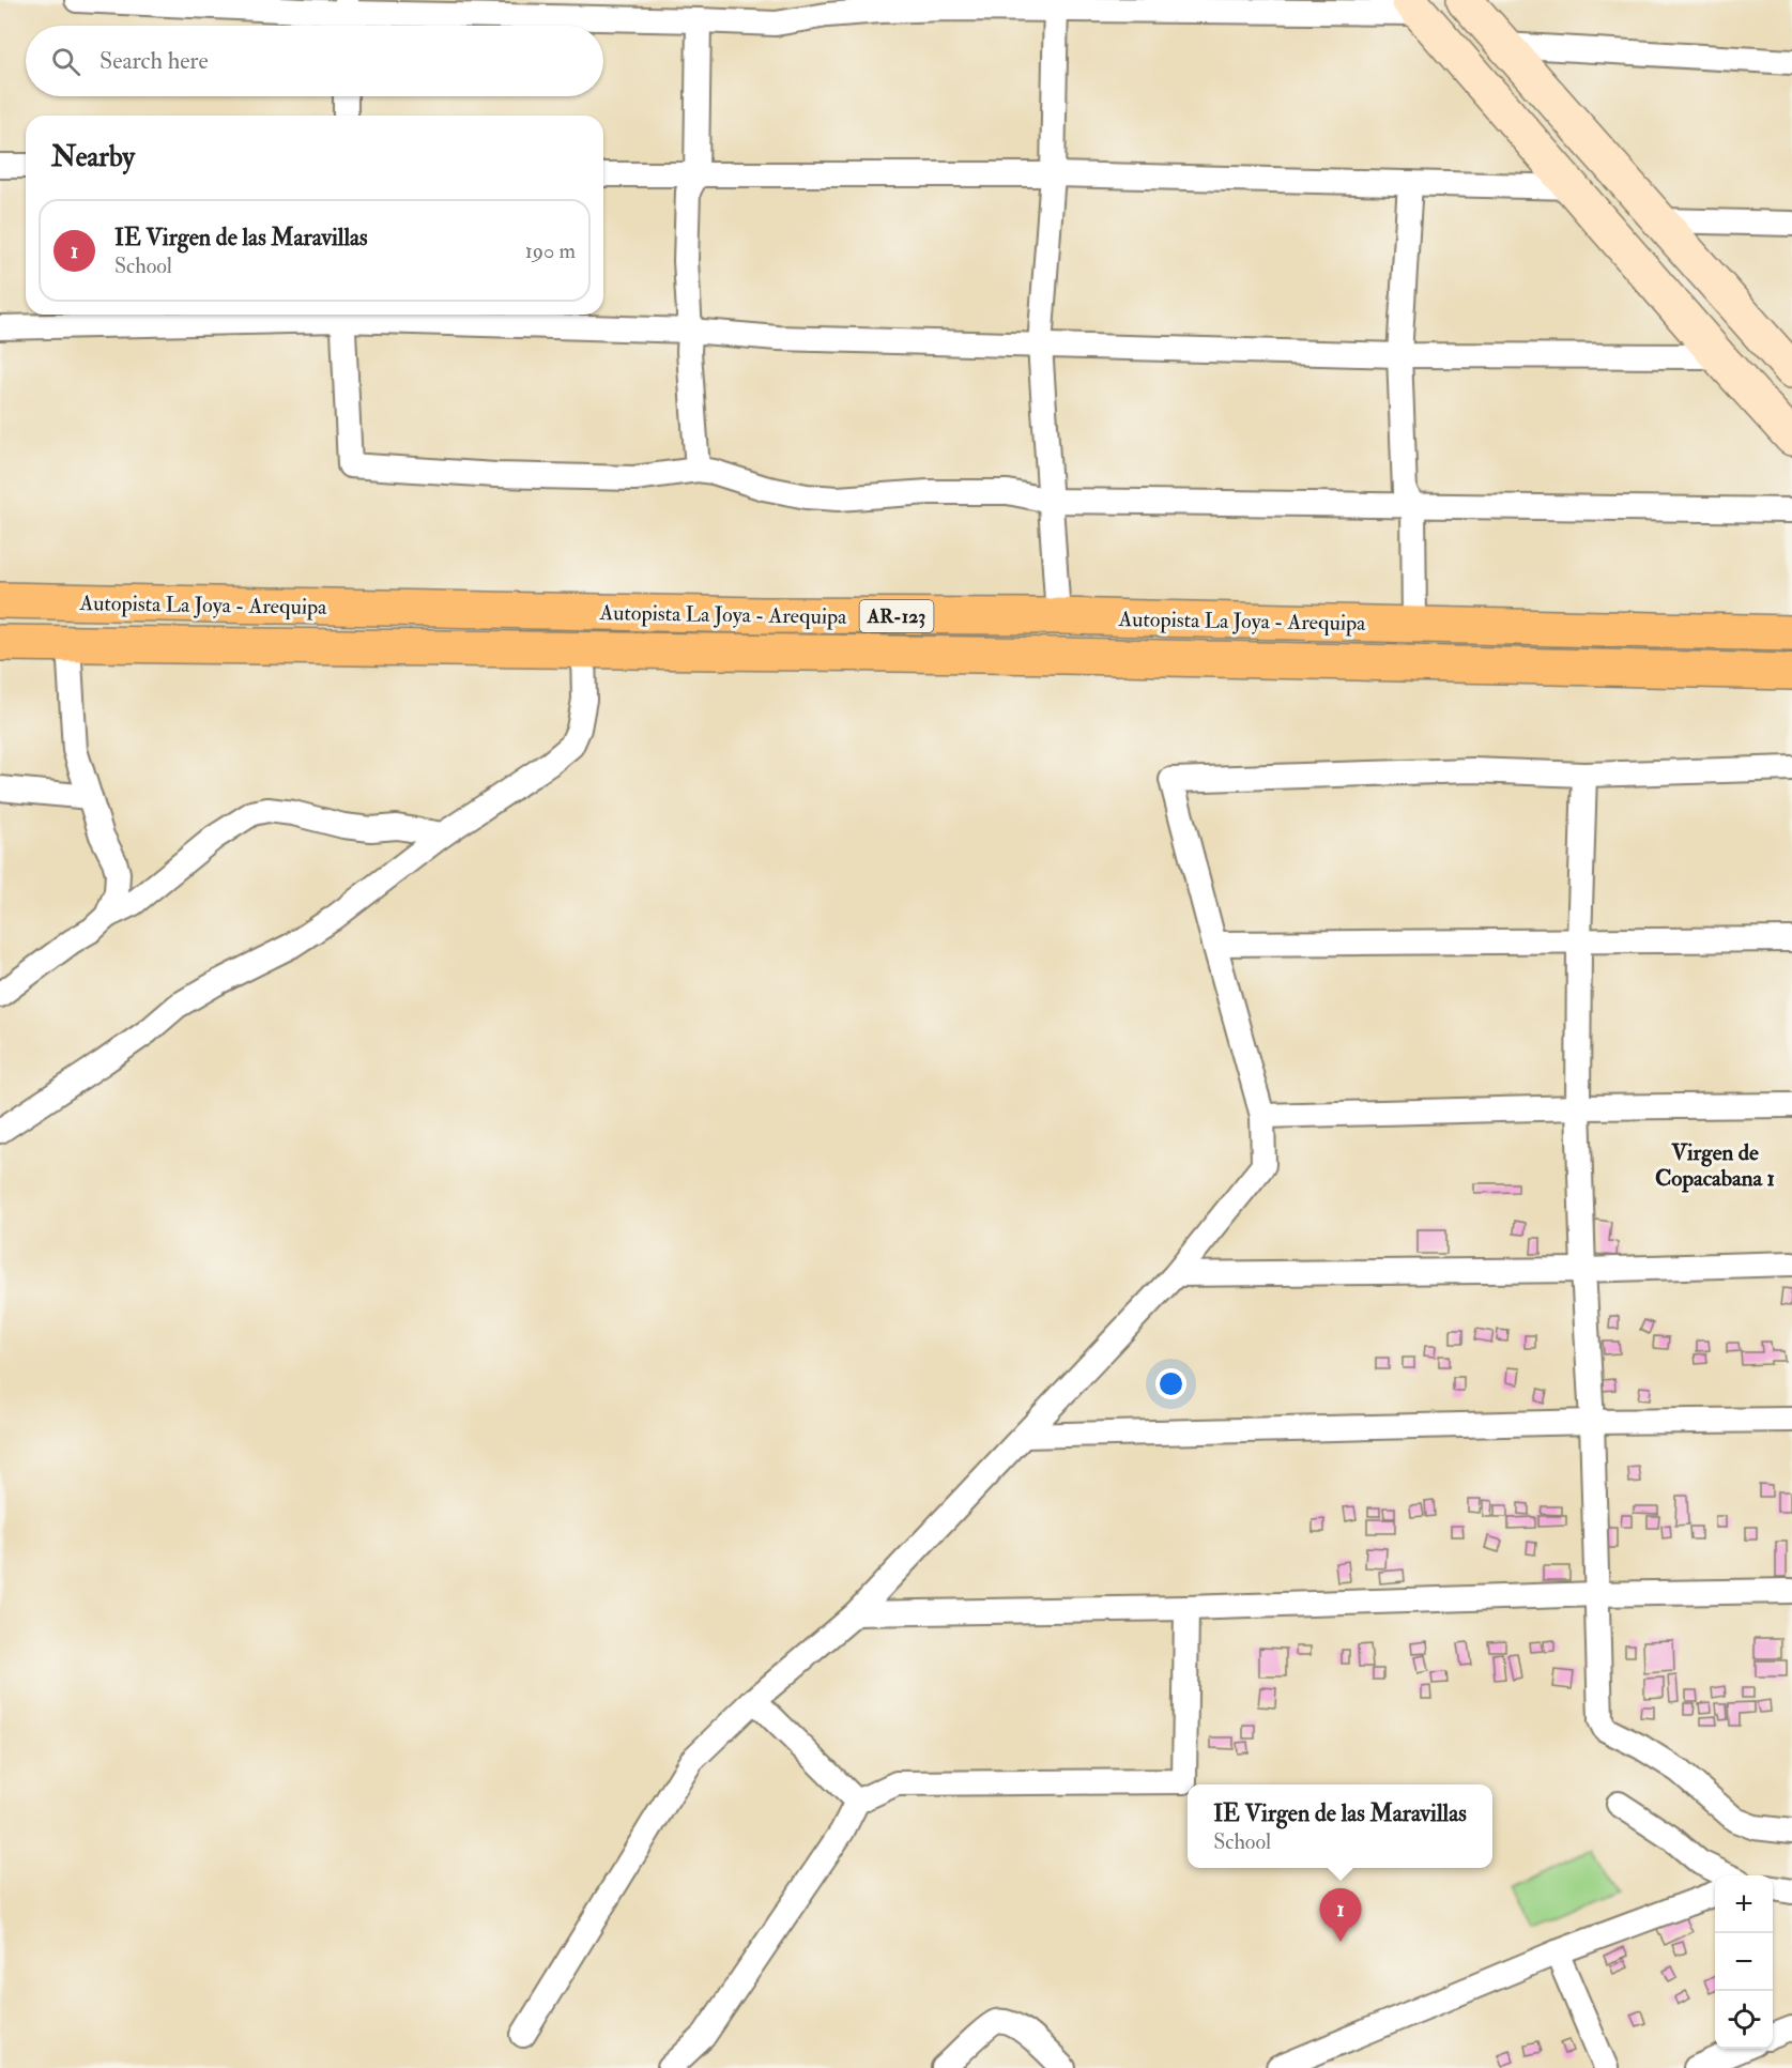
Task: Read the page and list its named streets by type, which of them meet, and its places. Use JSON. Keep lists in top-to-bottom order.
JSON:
{
  "streets": {
    "main road": ["Autopista La Joya - Arequipa", "AR-123"]
  },
  "districts": ["Virgen de Copacabana 1"],
  "page": {
    "search": "Search here",
    "heading": "Nearby",
    "list": [
      {
        "mark": "1",
        "name": "IE Virgen de las Maravillas",
        "note": "School",
        "value": "190 m"
      }
    ],
    "popup": ["IE Virgen de las Maravillas", "School"],
    "map_buttons": ["+", "−"],
    "pins": "1"
  }
}
